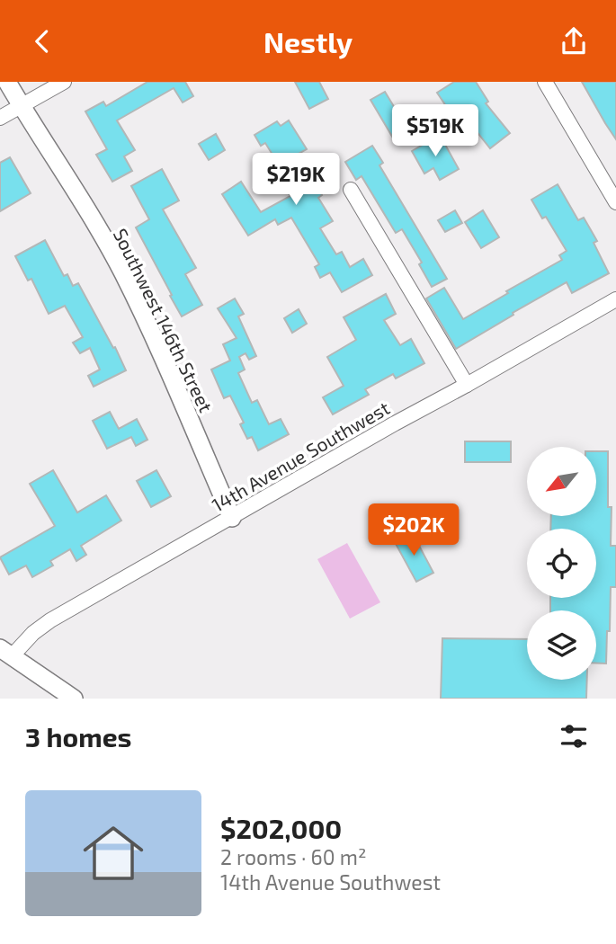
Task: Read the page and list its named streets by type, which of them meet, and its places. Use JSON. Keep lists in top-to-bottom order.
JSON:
{
  "streets": {
    "street": ["Southwest 146th Street", "14th Avenue Southwest"]
  },
  "crossings": [
    ["Southwest 146th Street", "14th Avenue Southwest"]
  ],
  "north": "bottom left",
  "page": {
    "header": "Nestly",
    "price": ["$519K", "$219K", "$202K"],
    "heading": "3 homes",
    "list": [
      {
        "name": "$202,000",
        "note": "2 rooms · 60 m² · 14th Avenue Southwest"
      }
    ]
  }
}
